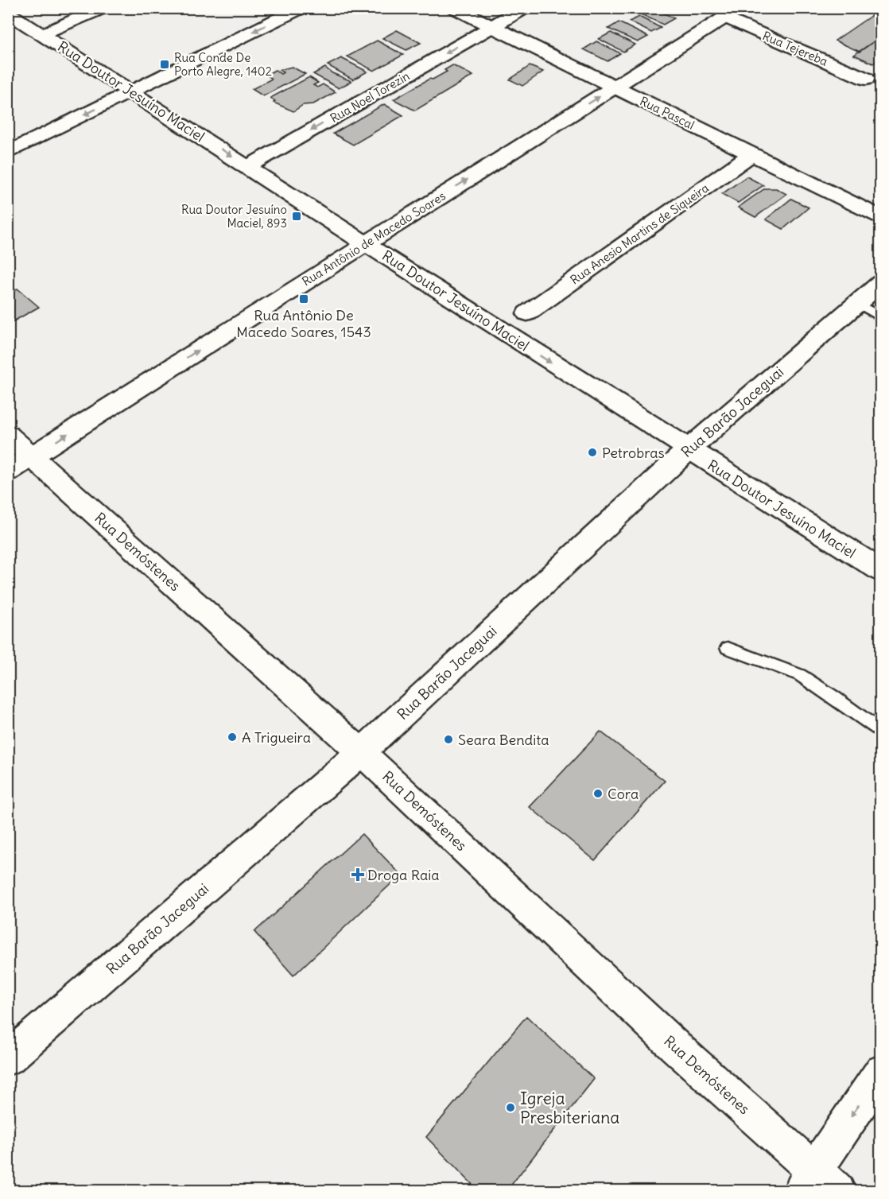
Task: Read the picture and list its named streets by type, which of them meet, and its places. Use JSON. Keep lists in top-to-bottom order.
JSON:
{
  "streets": {
    "street": [
      "Rua Tejereba",
      "Rua Doutor Jesuíno Maciel",
      "Rua Noel Torezin",
      "Rua Pascal",
      "Rua Anesio Martins de Siqueira",
      "Rua Antônio de Macedo Soares",
      "Rua Barão Jaceguai",
      "Rua Demóstenes"
    ]
  },
  "crossings": [
    ["Rua Tejereba", "Rua Antônio de Macedo Soares"],
    ["Rua Doutor Jesuíno Maciel", "Rua Noel Torezin"],
    ["Rua Doutor Jesuíno Maciel", "Rua Antônio de Macedo Soares"],
    ["Rua Doutor Jesuíno Maciel", "Rua Barão Jaceguai"],
    ["Rua Noel Torezin", "Rua Pascal"],
    ["Rua Pascal", "Rua Anesio Martins de Siqueira"],
    ["Rua Pascal", "Rua Antônio de Macedo Soares"],
    ["Rua Antônio de Macedo Soares", "Rua Demóstenes"],
    ["Rua Barão Jaceguai", "Rua Demóstenes"]
  ],
  "one_way": ["Rua Doutor Jesuíno Maciel", "Rua Antônio de Macedo Soares"],
  "places": {
    "transit": ["Rua Conde De Porto Alegre, 1402", "Rua Doutor Jesuíno Maciel, 893", "Rua Antônio De Macedo Soares, 1543"],
    "other": [
      "Petrobras",
      "A Trigueira",
      "Seara Bendita",
      "Cora",
      "Igreja Presbiteriana"
    ],
    "health": ["Droga Raia"]
  }
}
